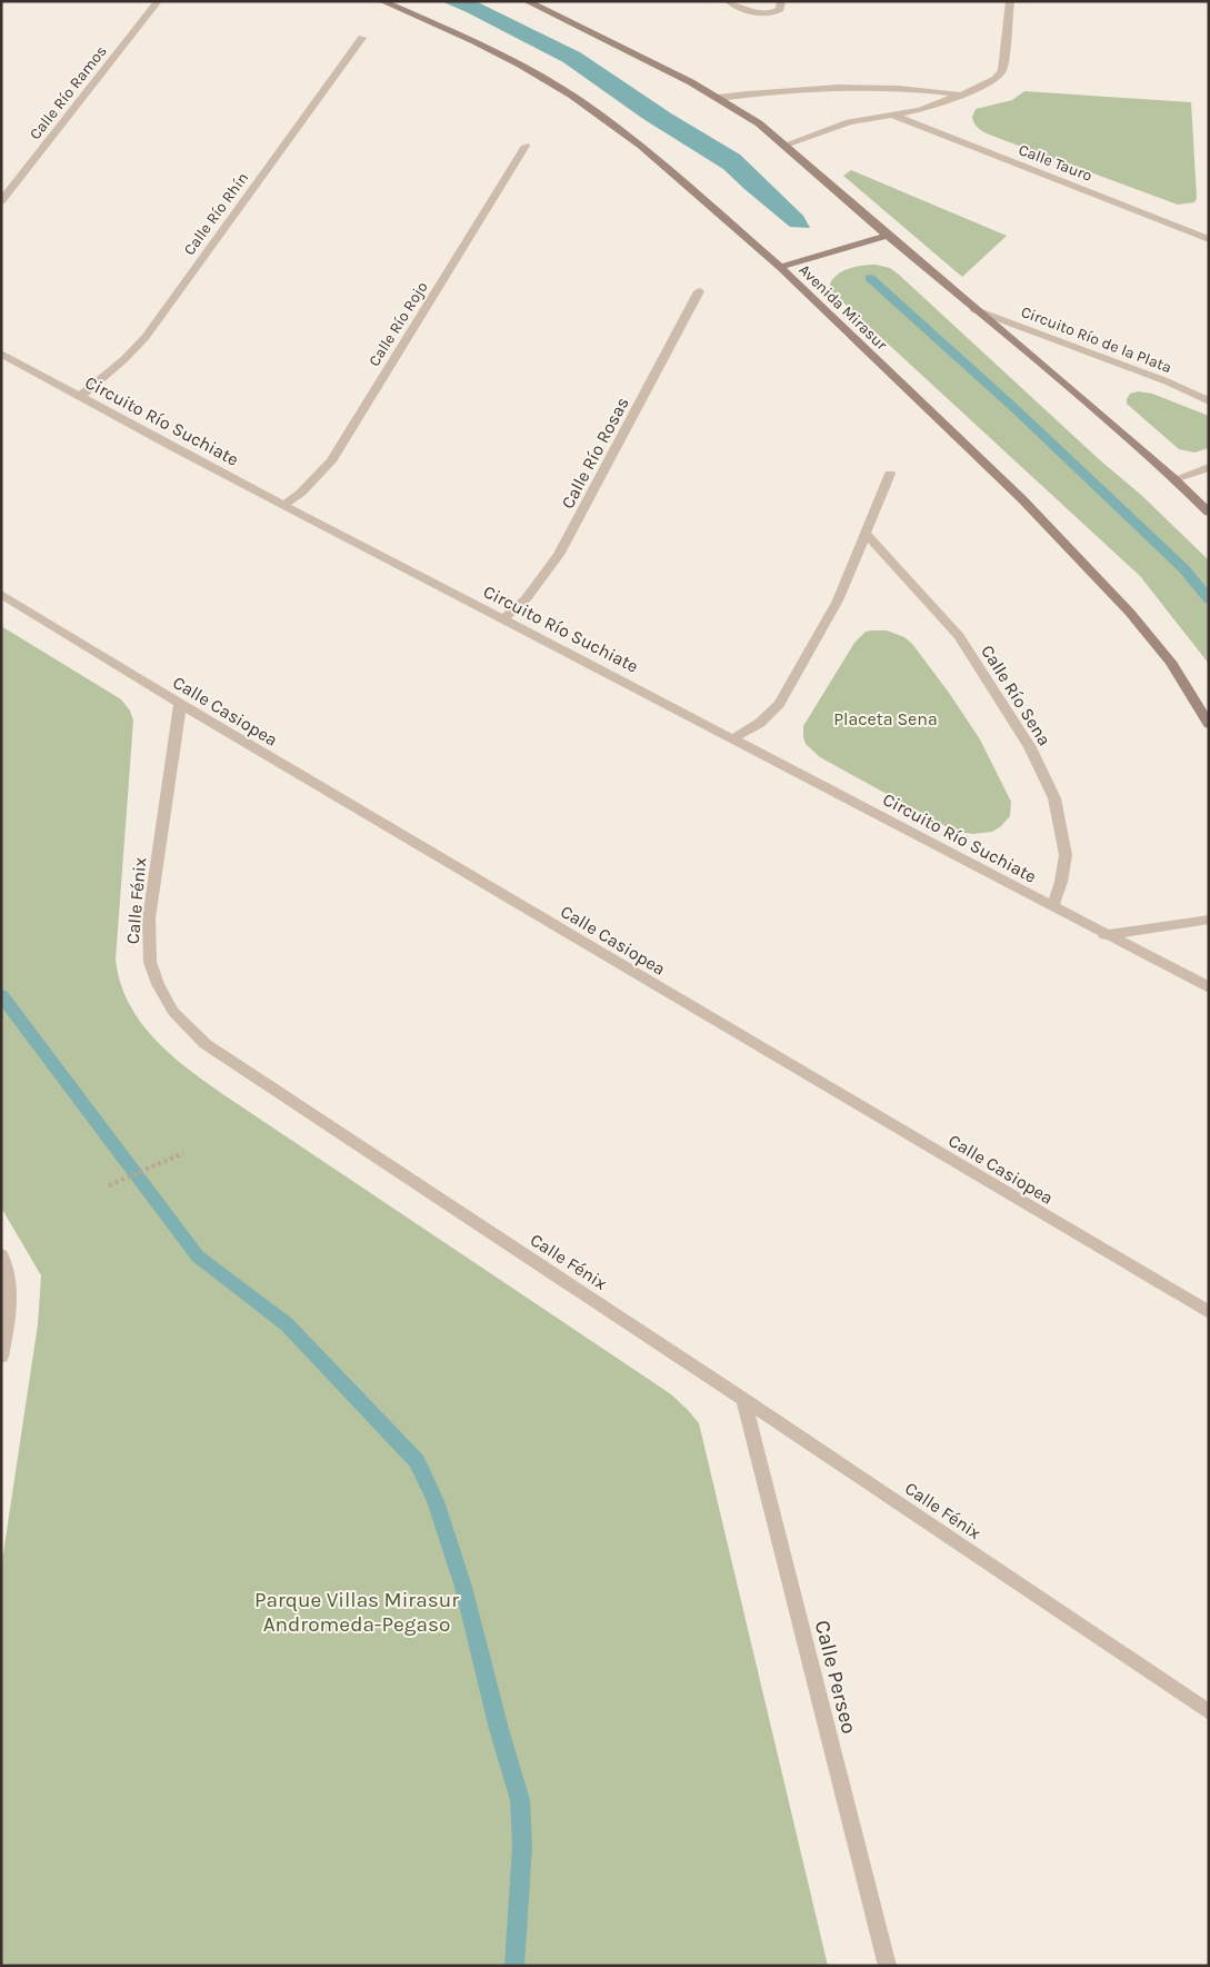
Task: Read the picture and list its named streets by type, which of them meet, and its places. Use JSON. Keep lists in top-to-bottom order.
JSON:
{
  "streets": {
    "street": [
      "Calle Río Ramos",
      "Calle Tauro",
      "Calle Río Rhín",
      "Avenida Mirasur",
      "Calle Río Rojo",
      "Circuito Río de la Plata",
      "Circuito Río Suchiate",
      "Calle Río Rosas",
      "Calle Río Sena",
      "Calle Casiopea",
      "Calle Fénix",
      "Calle Perseo"
    ]
  },
  "crossings": [
    ["Calle Río Rhín", "Circuito Río Suchiate"],
    ["Calle Río Rojo", "Circuito Río Suchiate"],
    ["Circuito Río Suchiate", "Calle Río Rosas"],
    ["Circuito Río Suchiate", "Calle Río Sena"],
    ["Calle Casiopea", "Calle Fénix"],
    ["Calle Fénix", "Calle Perseo"]
  ],
  "parks": ["Placeta Sena", "Parque Villas Mirasur Andromeda-Pegaso"]
}
